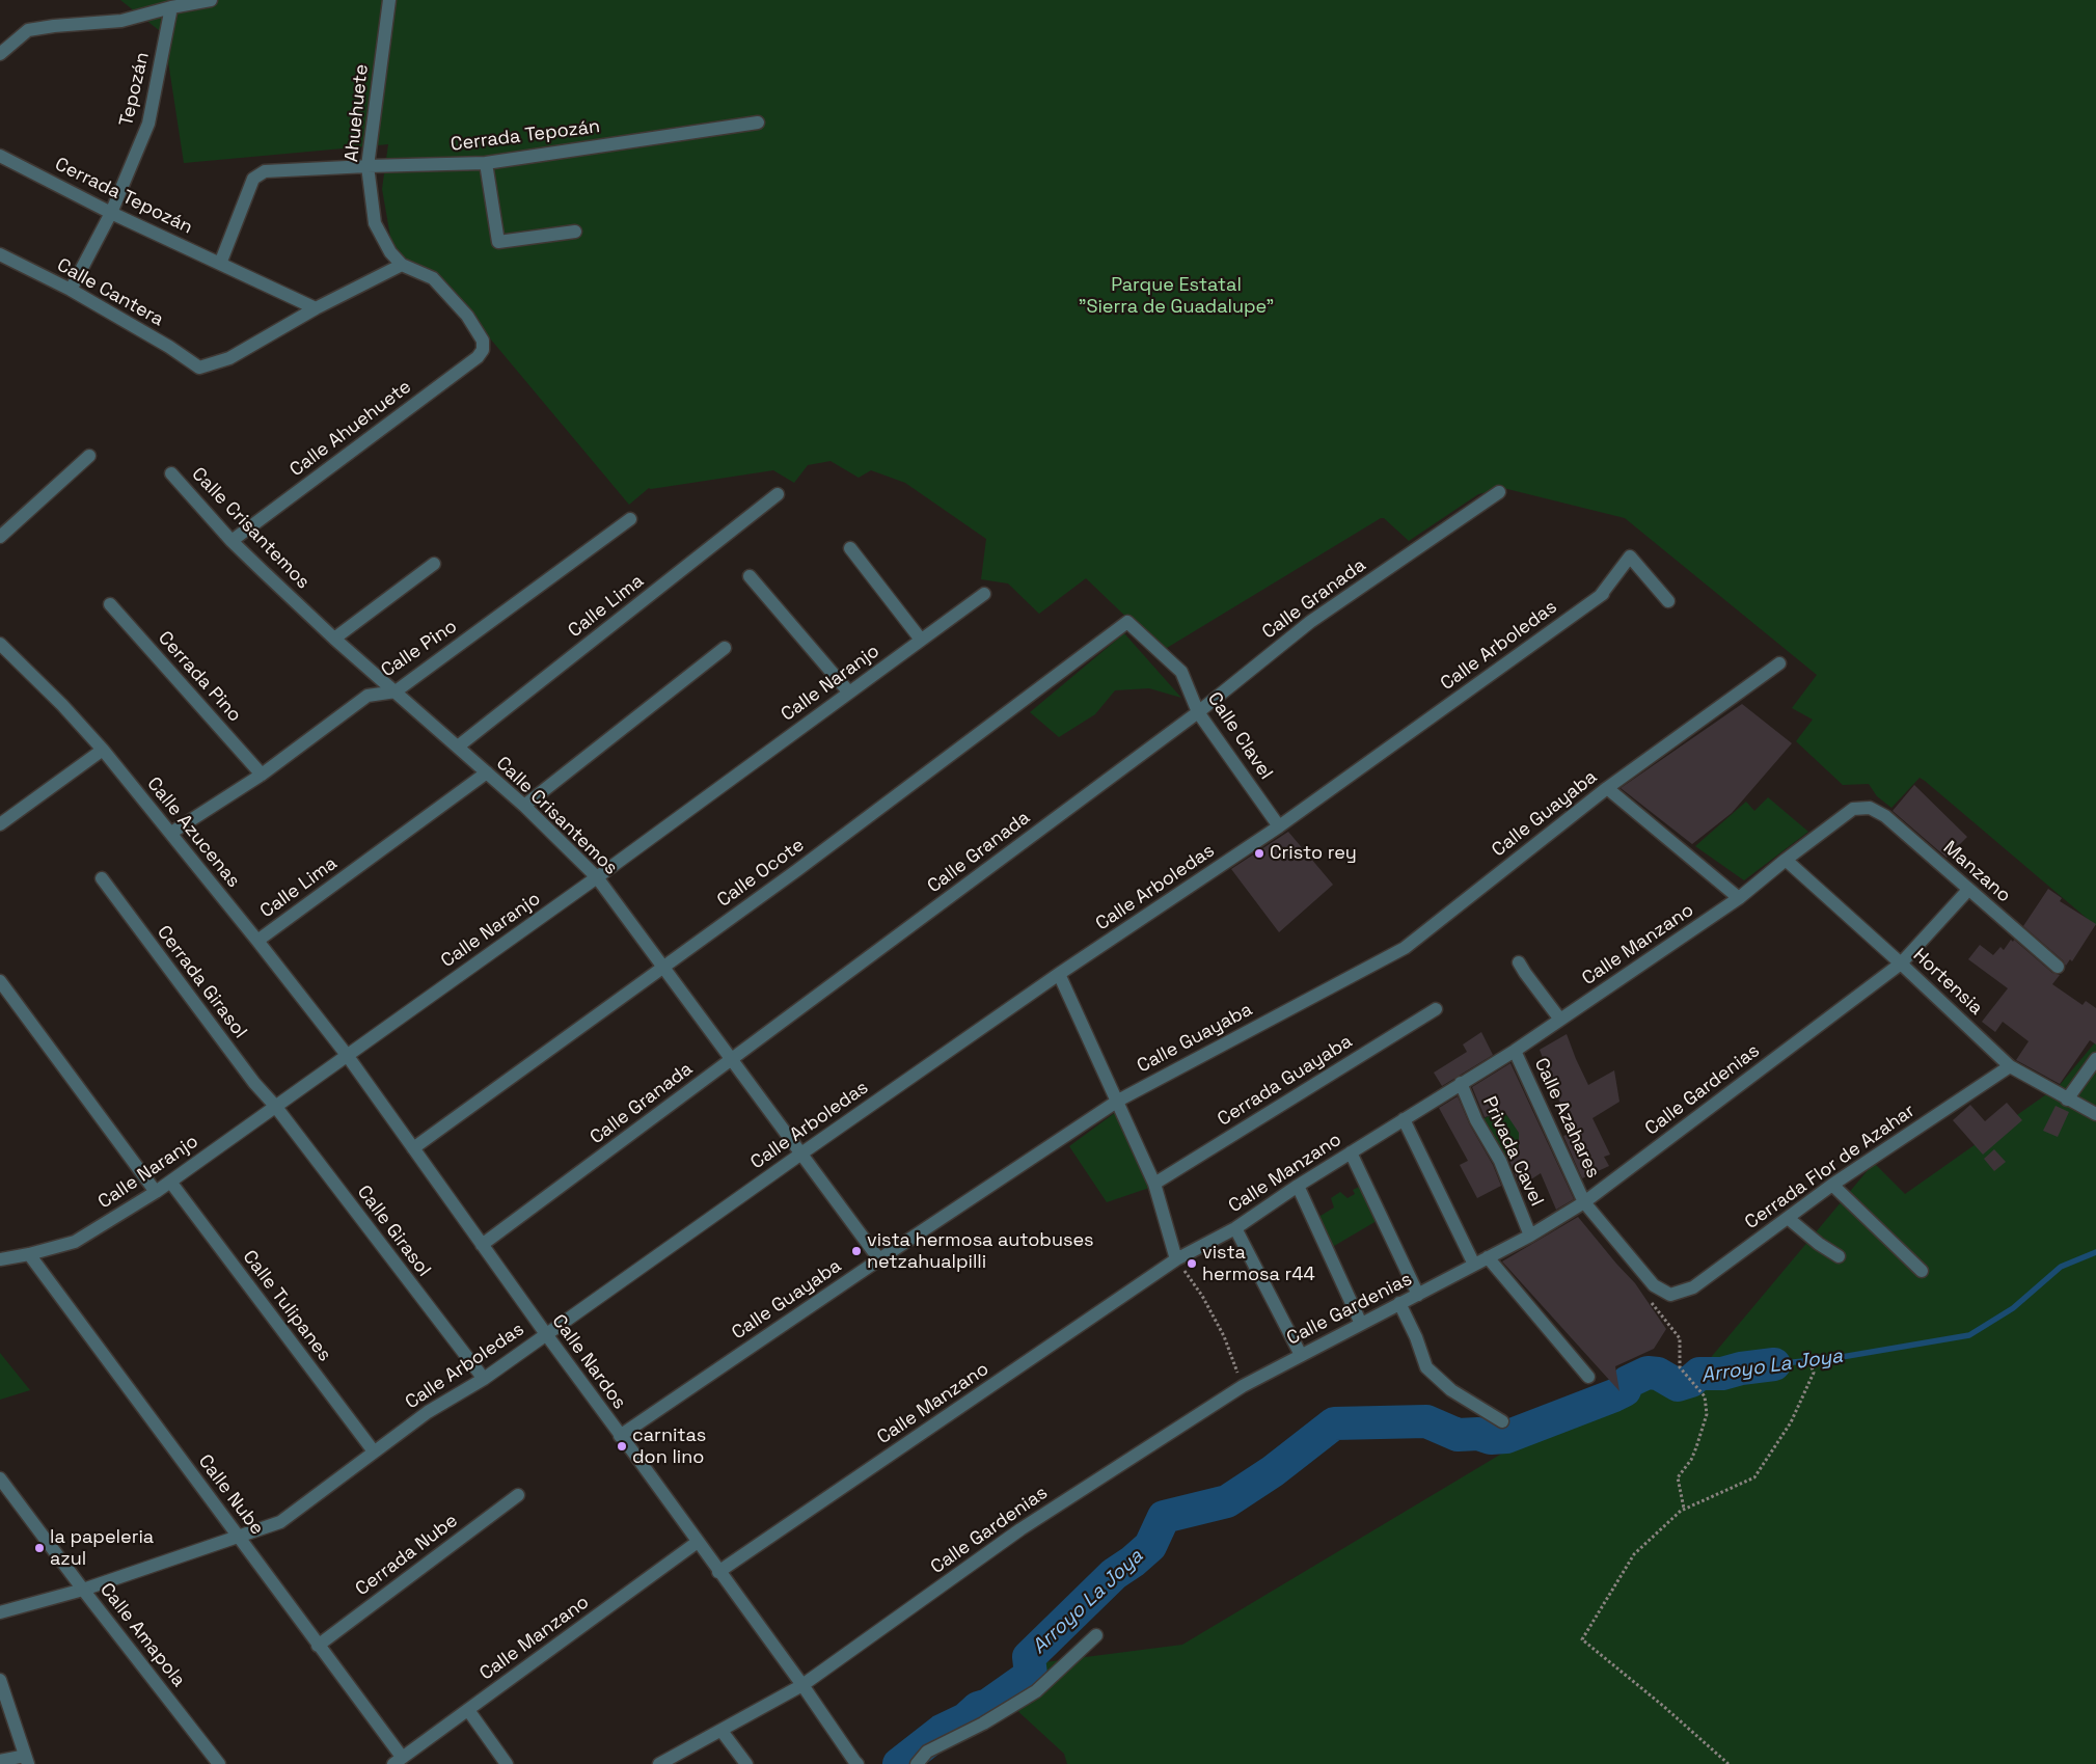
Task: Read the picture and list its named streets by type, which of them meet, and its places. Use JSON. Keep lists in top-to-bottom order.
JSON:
{
  "streets": {
    "street": [
      "Tepozán",
      "Ahuehuete",
      "Cerrada Tepozán",
      "Calle Cantera",
      "Calle Ahuehuete",
      "Calle Crisantemos",
      "Calle Granada",
      "Calle Lima",
      "Calle Arboledas",
      "Calle Pino",
      "Cerrada Pino",
      "Calle Naranjo",
      "Calle Clavel",
      "Calle Guayaba",
      "Calle Azucenas",
      "Manzano",
      "Calle Ocote",
      "Calle Manzano",
      "Cerrada Girasol",
      "Hortensia",
      "Cerrada Guayaba",
      "Calle Gardenias",
      "Calle Azahares",
      "Privada Cavel",
      "Cerrada Flor de Azahar",
      "Calle Girasol",
      "Calle Tulipanes",
      "Calle Nardos",
      "Calle Nube",
      "Cerrada Nube",
      "Calle Amapola"
    ]
  },
  "crossings": [
    ["Tepozán", "Cerrada Tepozán"],
    ["Tepozán", "Calle Cantera"],
    ["Ahuehuete", "Cerrada Tepozán"],
    ["Ahuehuete", "Calle Ahuehuete"],
    ["Cerrada Tepozán", "Calle Cantera"],
    ["Calle Ahuehuete", "Calle Crisantemos"],
    ["Calle Crisantemos", "Calle Granada"],
    ["Calle Crisantemos", "Calle Lima"],
    ["Calle Crisantemos", "Calle Arboledas"],
    ["Calle Crisantemos", "Calle Pino"],
    ["Calle Crisantemos", "Calle Naranjo"],
    ["Calle Crisantemos", "Calle Guayaba"],
    ["Calle Crisantemos", "Calle Ocote"],
    ["Calle Granada", "Calle Clavel"],
    ["Calle Granada", "Calle Nardos"],
    ["Calle Lima", "Calle Azucenas"],
    ["Calle Arboledas", "Calle Clavel"],
    ["Calle Arboledas", "Calle Girasol"],
    ["Calle Arboledas", "Calle Tulipanes"],
    ["Calle Arboledas", "Calle Nardos"],
    ["Calle Arboledas", "Calle Nube"],
    ["Calle Arboledas", "Calle Amapola"],
    ["Calle Pino", "Cerrada Pino"],
    ["Calle Pino", "Calle Azucenas"],
    ["Calle Naranjo", "Calle Azucenas"],
    ["Calle Naranjo", "Cerrada Girasol"],
    ["Calle Naranjo", "Calle Girasol"],
    ["Calle Naranjo", "Calle Tulipanes"],
    ["Calle Naranjo", "Calle Nardos"],
    ["Calle Naranjo", "Calle Nube"],
    ["Calle Clavel", "Calle Ocote"],
    ["Calle Guayaba", "Calle Nardos"],
    ["Calle Azucenas", "Calle Nardos"],
    ["Manzano", "Calle Manzano"],
    ["Manzano", "Calle Gardenias"],
    ["Calle Ocote", "Calle Nardos"],
    ["Calle Manzano", "Hortensia"],
    ["Calle Manzano", "Calle Azahares"],
    ["Calle Manzano", "Privada Cavel"],
    ["Calle Manzano", "Calle Nardos"],
    ["Calle Manzano", "Calle Nube"],
    ["Cerrada Girasol", "Calle Girasol"],
    ["Hortensia", "Calle Gardenias"],
    ["Hortensia", "Cerrada Flor de Azahar"],
    ["Calle Gardenias", "Calle Azahares"],
    ["Calle Gardenias", "Privada Cavel"],
    ["Calle Gardenias", "Calle Nardos"],
    ["Calle Azahares", "Cerrada Flor de Azahar"],
    ["Calle Nube", "Cerrada Nube"]
  ],
  "water": ["Arroyo La Joya"],
  "parks": ["Parque Estatal \"Sierra de Guadalupe\""],
  "places": [
    "Cristo rey",
    "vista hermosa autobuses netzahualpilli",
    "vista hermosa r44",
    "carnitas don lino",
    "la papeleria azul"
  ]
}
